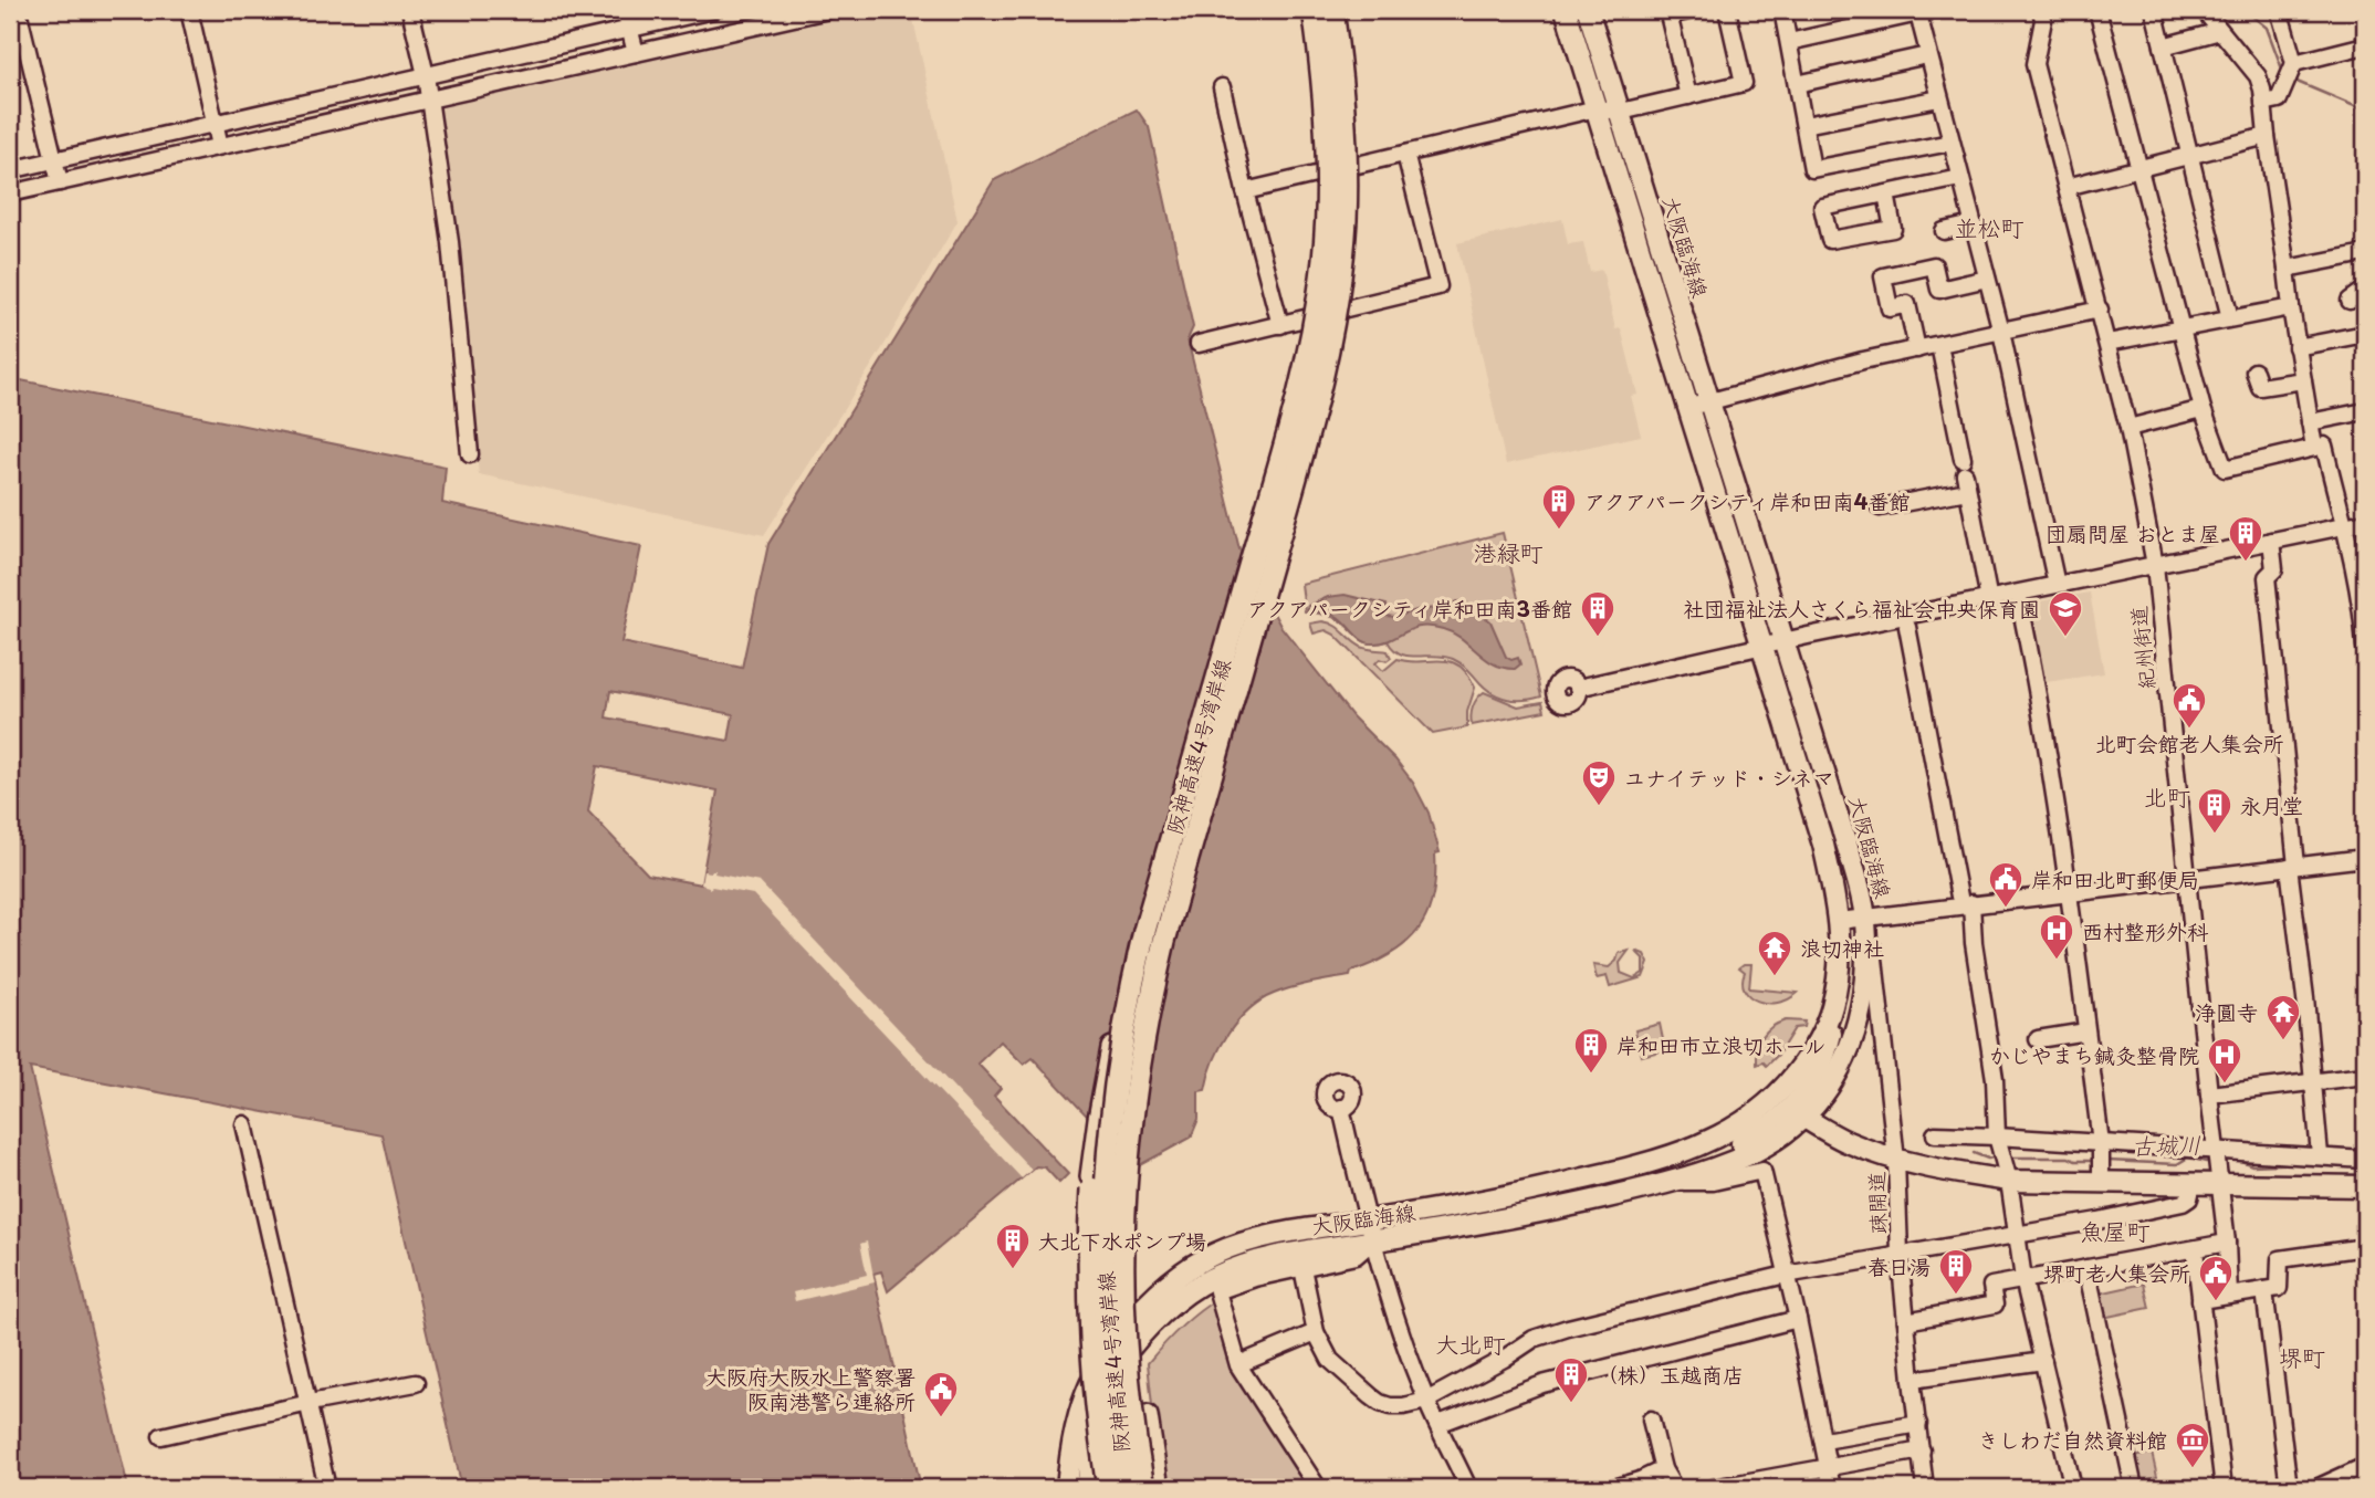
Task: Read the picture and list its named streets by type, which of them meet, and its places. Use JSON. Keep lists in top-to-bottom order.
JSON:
{
  "streets": {
    "highway": ["阪神高速4号湾岸線"],
    "main road": ["大阪臨海線"],
    "street": ["紀州街道", "疎開道"]
  },
  "crossings": [
    ["大阪臨海線", "疎開道"]
  ],
  "districts": [
    "並松町",
    "港緑町",
    "北町",
    "魚屋町",
    "大北町",
    "堺町"
  ],
  "water": ["古城川"],
  "places": {
    "building": [
      "アクアパークシティ岸和田南4番館",
      "団扇問屋 おとま屋",
      "アクアパークシティ岸和田南3番館",
      "永月堂",
      "岸和田市立浪切ホール",
      "大北下水ポンプ場",
      "春日湯",
      "（株）玉越商店"
    ],
    "school or university": ["社団福祉法人さくら福祉会中央保育園"],
    "public building": [
      "北町会館老人集会所",
      "岸和田北町郵便局",
      "堺町老人集会所",
      "大阪府大阪水上警察署 阪南港警ら連絡所"
    ],
    "theatre": ["ユナイテッド・シネマ"],
    "hospital": ["西村整形外科", "かじやまち鍼灸整骨院"],
    "temple": ["浪切神社", "浄圓寺"],
    "museum": ["きしわだ自然資料館"]
  }
}
